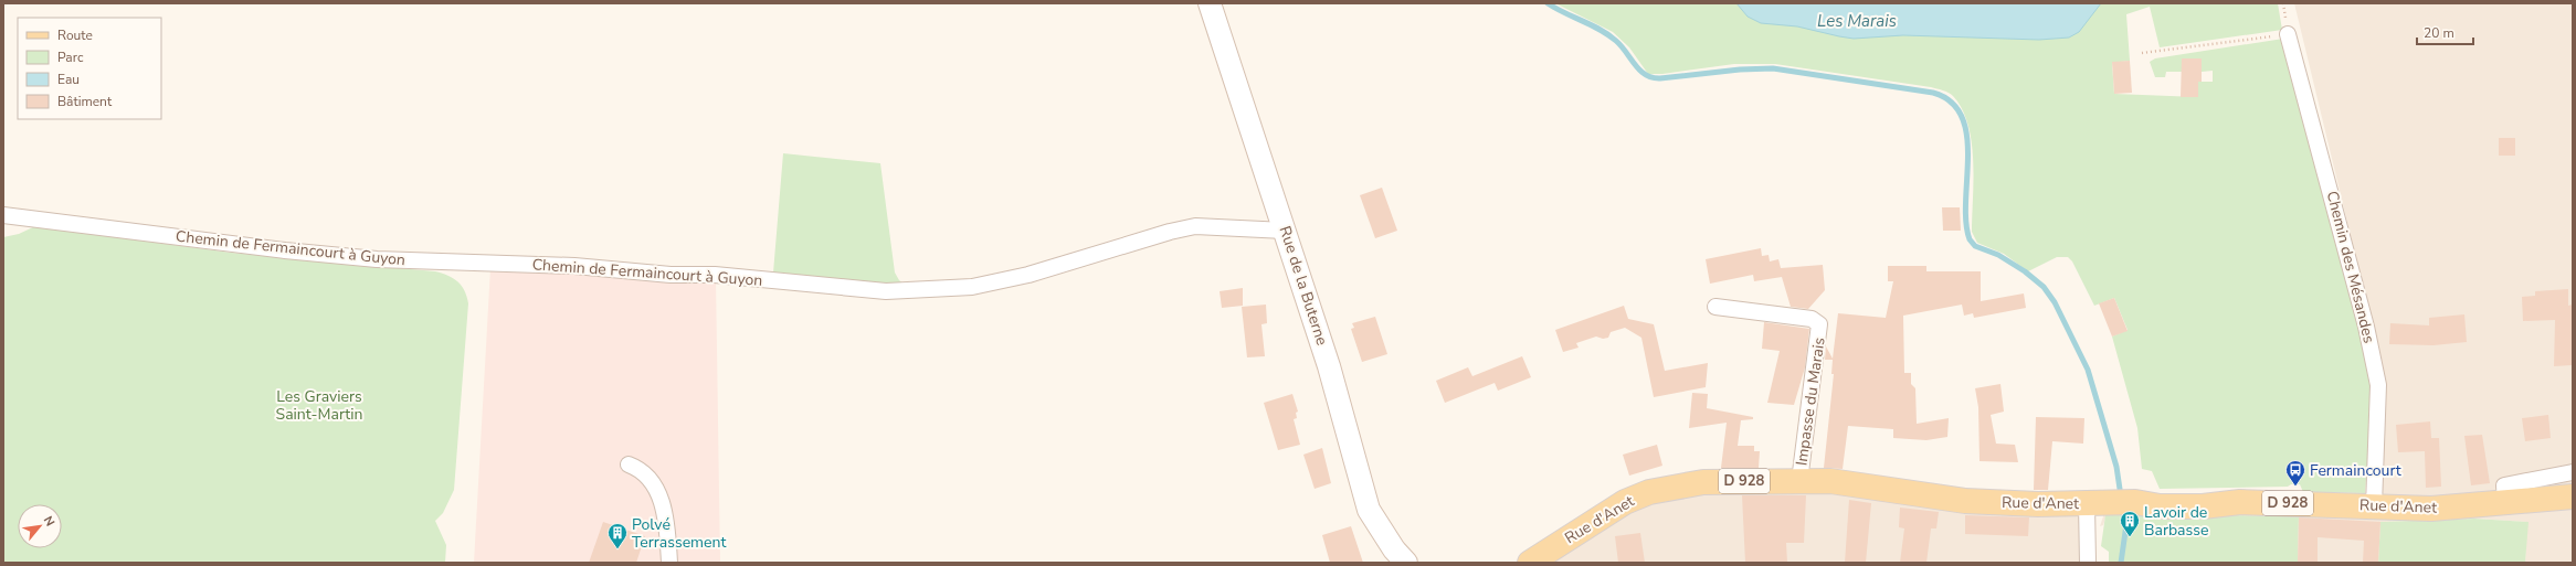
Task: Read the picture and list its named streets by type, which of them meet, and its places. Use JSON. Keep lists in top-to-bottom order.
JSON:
{
  "streets": {
    "main road": ["D 928", "Rue d'Anet"],
    "street": [
      "Chemin de Fermaincourt à Guyon",
      "Chemin des Mésandes",
      "Rue de la Buterne",
      "Impasse du Marais"
    ]
  },
  "crossings": [
    ["Chemin de Fermaincourt à Guyon", "Rue de la Buterne"],
    ["Chemin des Mésandes", "Rue d'Anet"],
    ["Impasse du Marais", "Rue d'Anet"]
  ],
  "water": ["Les Marais"],
  "parks": ["Les Graviers Saint-Martin"],
  "places": {
    "bus stop": ["Fermaincourt"],
    "building": ["Lavoir de Barbasse", "Polvé Terrassement"]
  },
  "legend": [
    "Route",
    "Parc",
    "Eau",
    "Bâtiment"
  ],
  "scale_bar": "20 m",
  "north": "top right"
}
